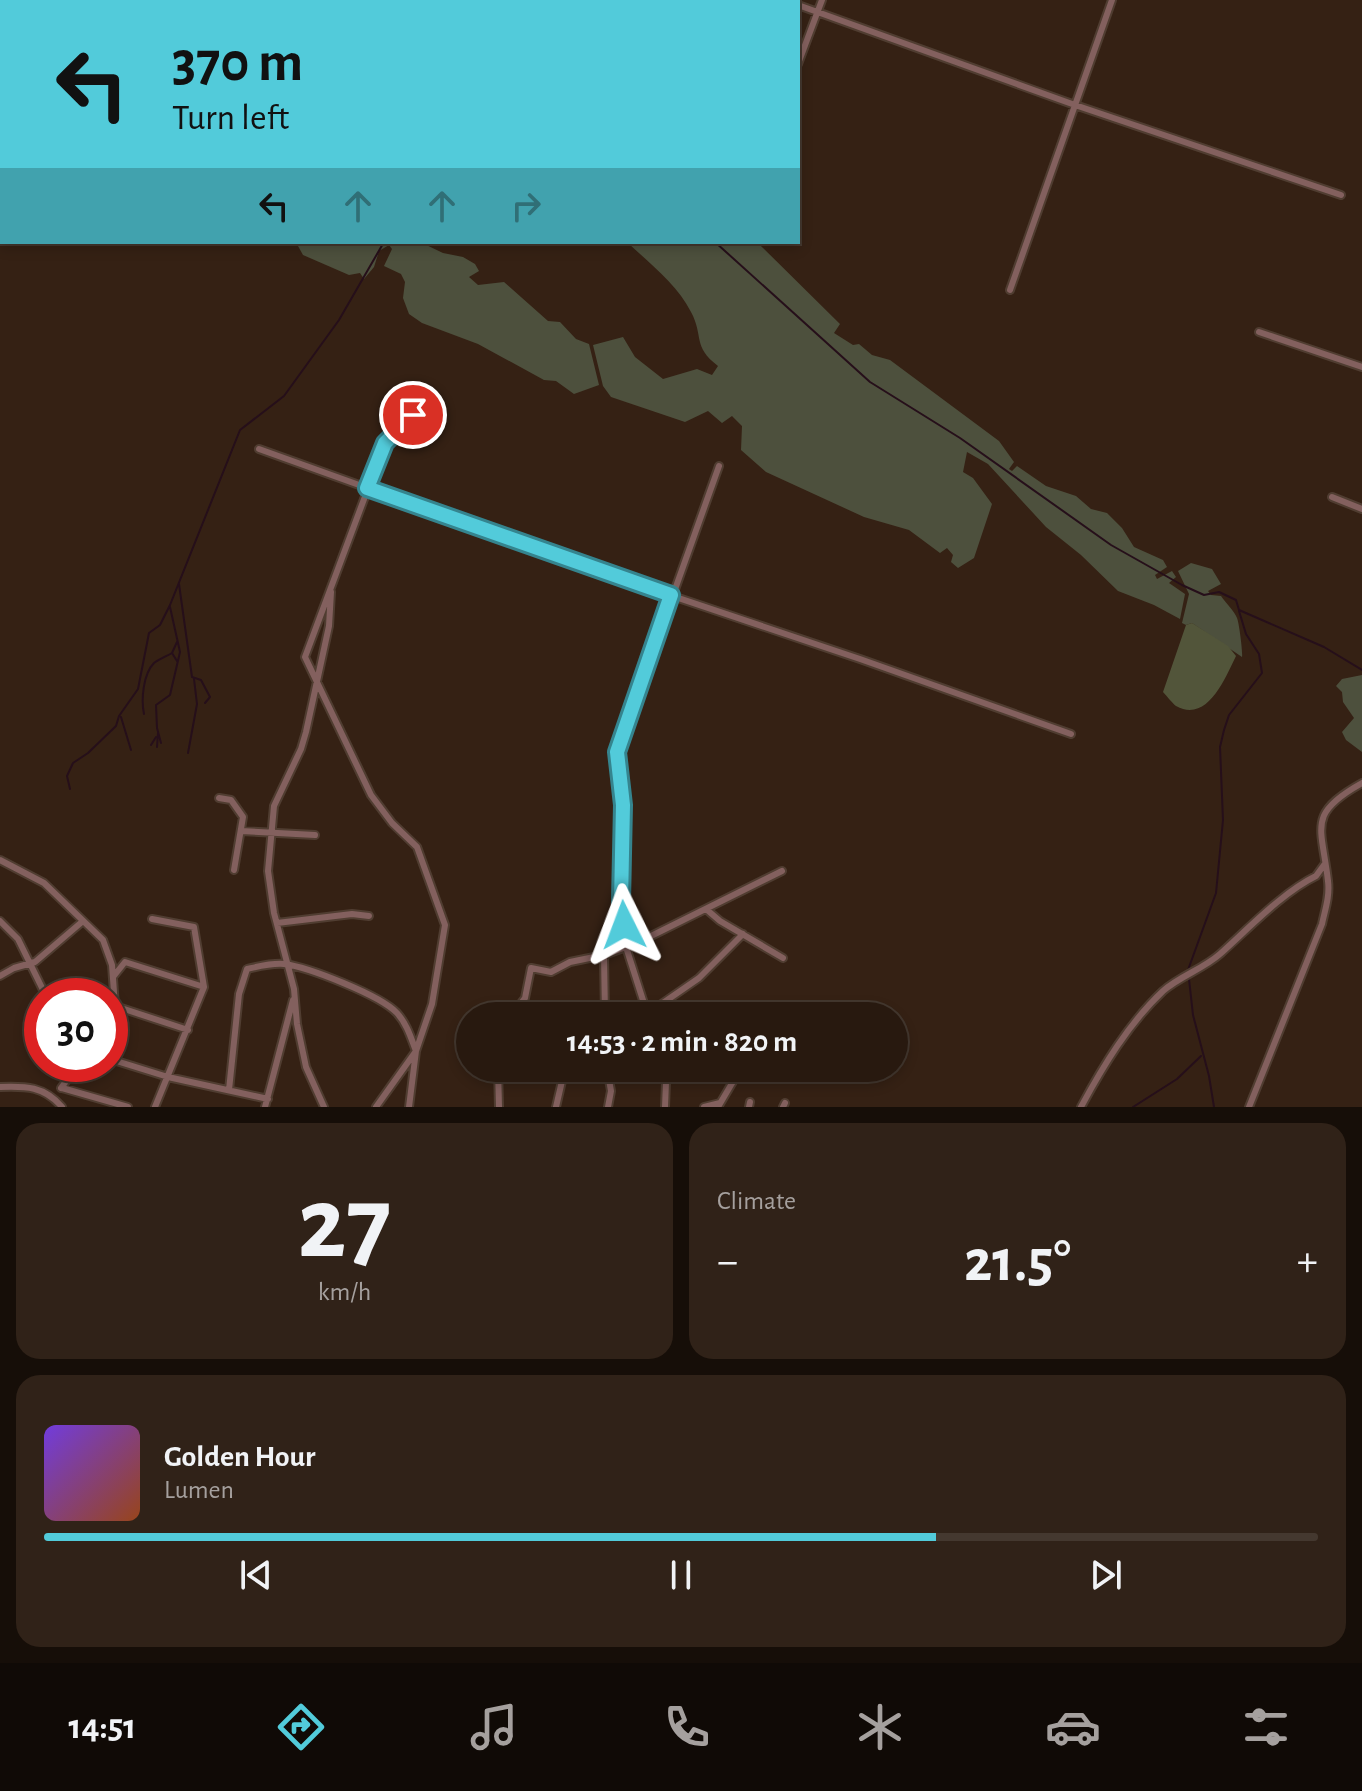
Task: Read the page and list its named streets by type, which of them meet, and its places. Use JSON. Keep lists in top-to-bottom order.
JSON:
{
  "page": {
    "turn": ["370 m", "Turn left"],
    "limit": "30",
    "trip": "14:53 · 2 min · 820 m",
    "tile": [
      ["27", "km/h"],
      "Climate"
    ],
    "heat": ["−", "21.5°", "+"],
    "song": ["Golden Hour", "Lumen"],
    "tabs": "14:51"
  }
}
